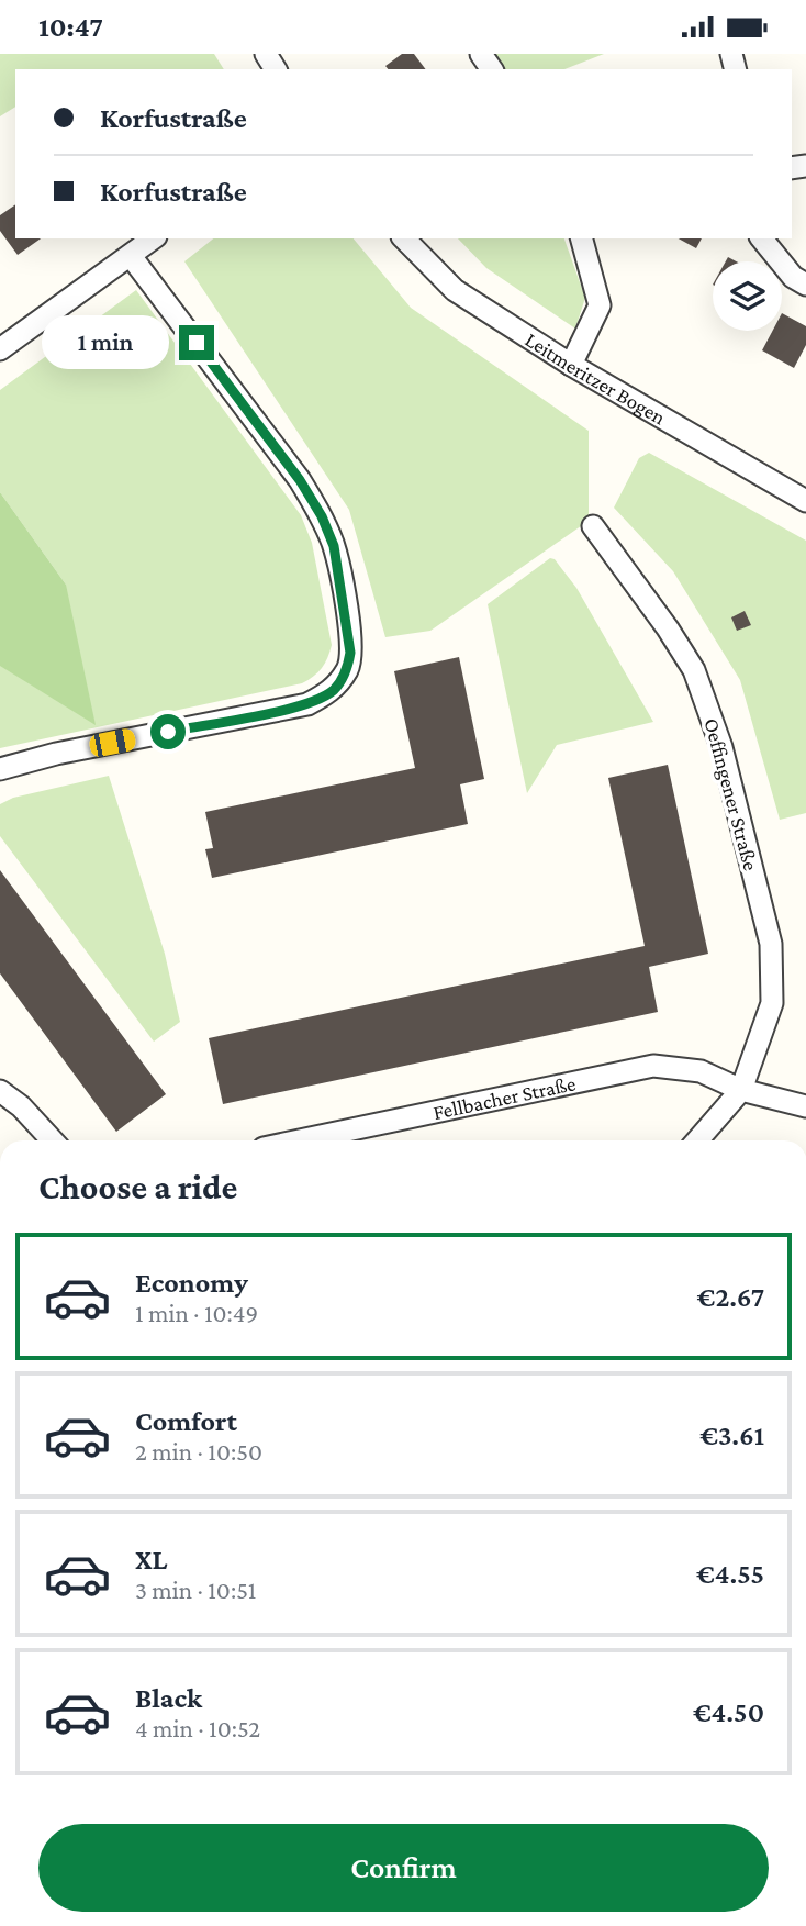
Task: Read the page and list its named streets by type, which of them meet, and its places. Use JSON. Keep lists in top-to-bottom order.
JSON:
{
  "streets": {
    "street": ["Leitmeritzer Bogen", "Oeffingener Straße", "Fellbacher Straße"]
  },
  "crossings": [
    ["Oeffingener Straße", "Fellbacher Straße"]
  ],
  "page": {
    "status": "10:47",
    "banner": ["Korfustraße", "Korfustraße"],
    "bubble": "1 min",
    "heading": "Choose a ride",
    "list": [
      {
        "name": "Economy",
        "note": "1 min · 10:49",
        "value": "€2.67"
      },
      {
        "name": "Comfort",
        "note": "2 min · 10:50",
        "value": "€3.61"
      },
      {
        "name": "XL",
        "note": "3 min · 10:51",
        "value": "€4.55"
      },
      {
        "name": "Black",
        "note": "4 min · 10:52",
        "value": "€4.50"
      }
    ],
    "buttons": "Confirm"
  }
}
